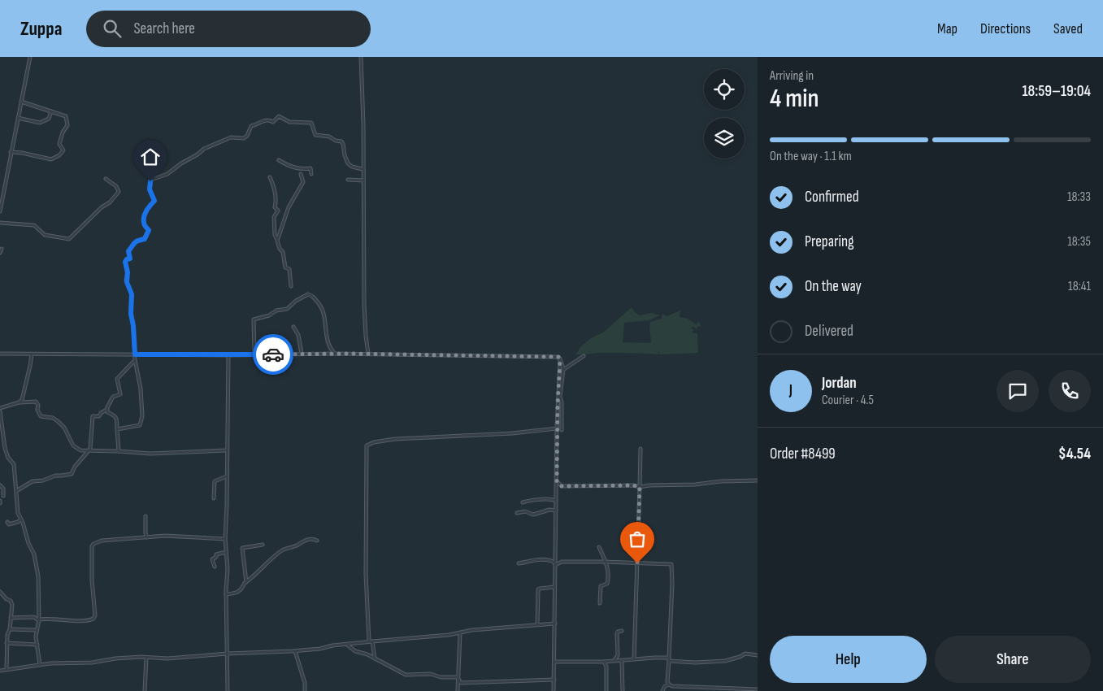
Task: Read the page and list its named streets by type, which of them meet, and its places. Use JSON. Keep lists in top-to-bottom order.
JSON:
{
  "page": {
    "header": "Zuppa",
    "search": "Search here",
    "nav": ["Map", "Directions", "Saved"],
    "heading": ["4 min", "Arriving in", "18:59–19:04"],
    "panel": [
      "Jordan",
      "Courier · 4.5",
      "Order #8499",
      "$4.54"
    ],
    "bar": "On the way · 1.1 km",
    "list": [
      ["Confirmed", "18:33"],
      ["Preparing", "18:35"],
      ["On the way", "18:41"],
      "Delivered"
    ],
    "round": "J",
    "buttons": ["Help", "Share"]
  }
}
